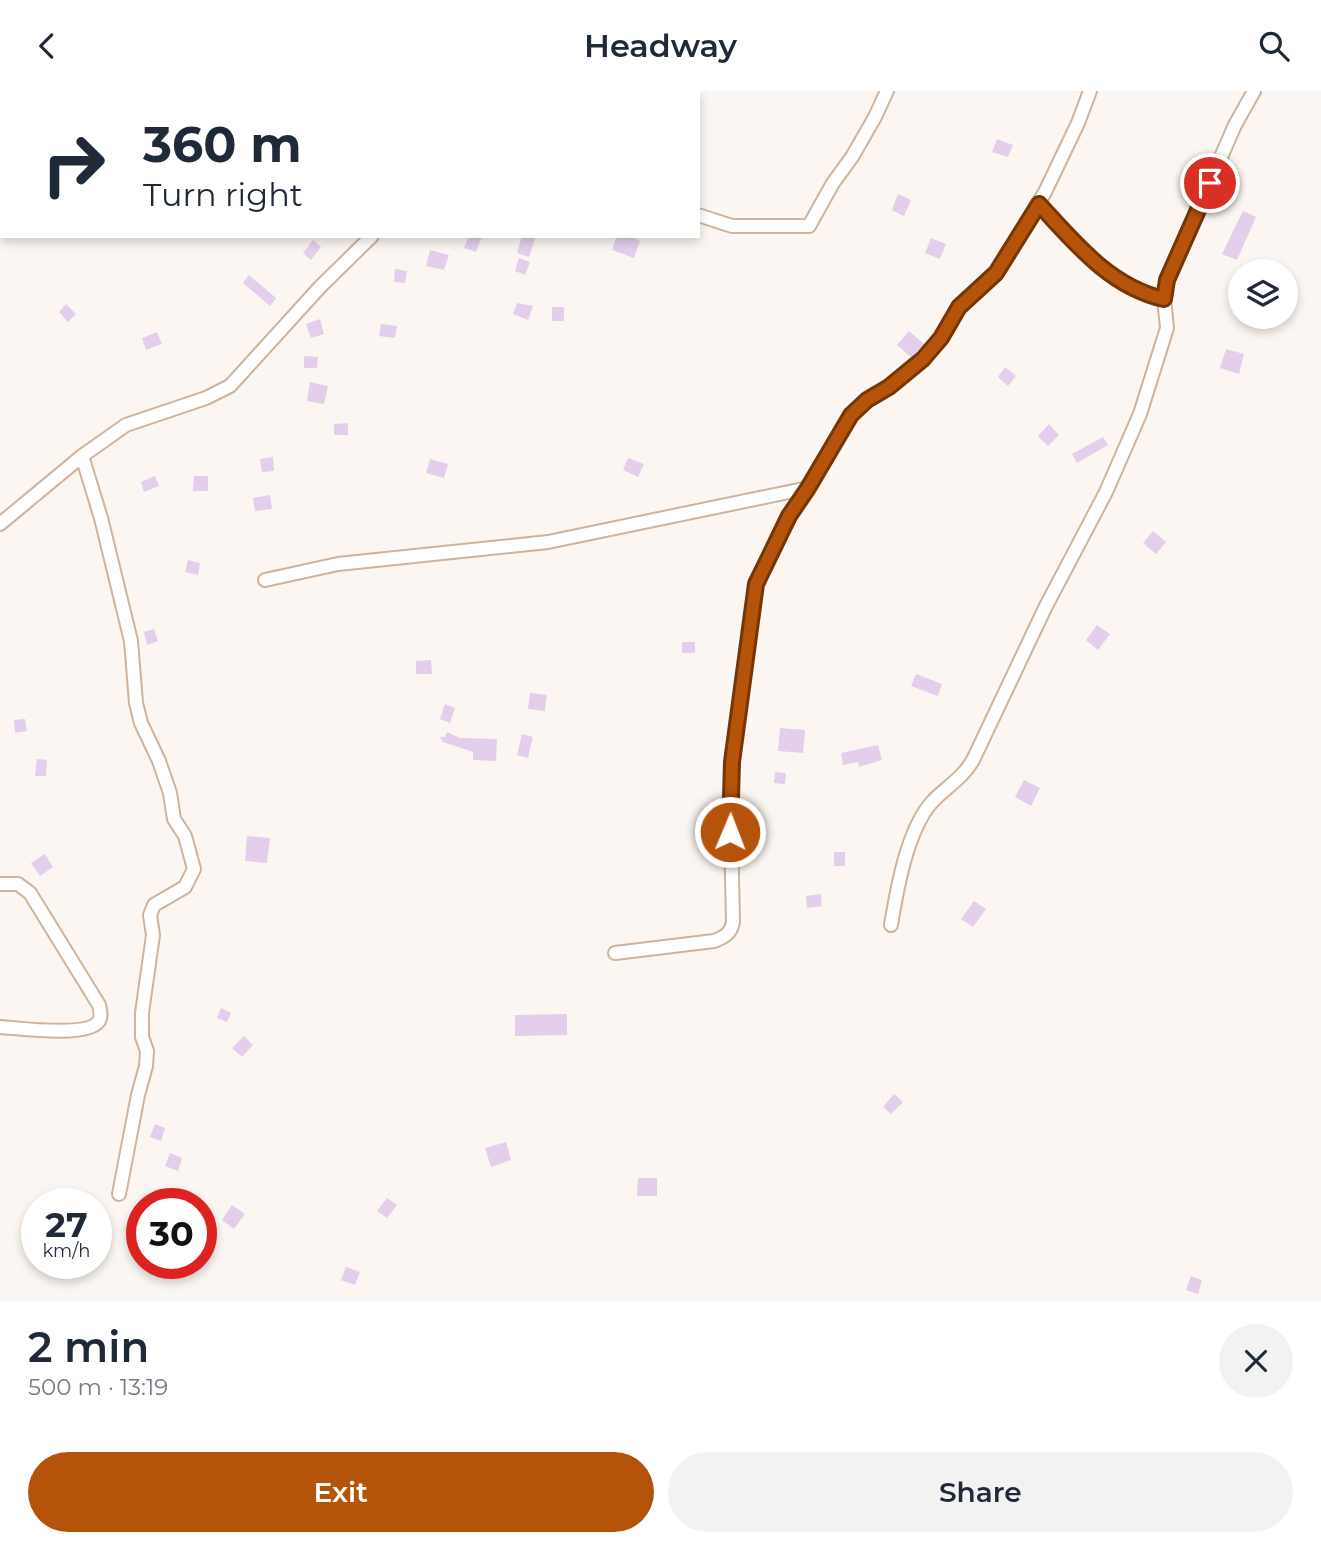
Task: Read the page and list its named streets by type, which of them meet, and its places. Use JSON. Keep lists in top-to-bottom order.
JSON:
{
  "page": {
    "header": "Headway",
    "turn": ["360 m", "Turn right"],
    "speed": "27 km/h",
    "limit": "30",
    "heading": ["2 min", "500 m · 13:19"],
    "buttons": ["Exit", "Share"]
  }
}
